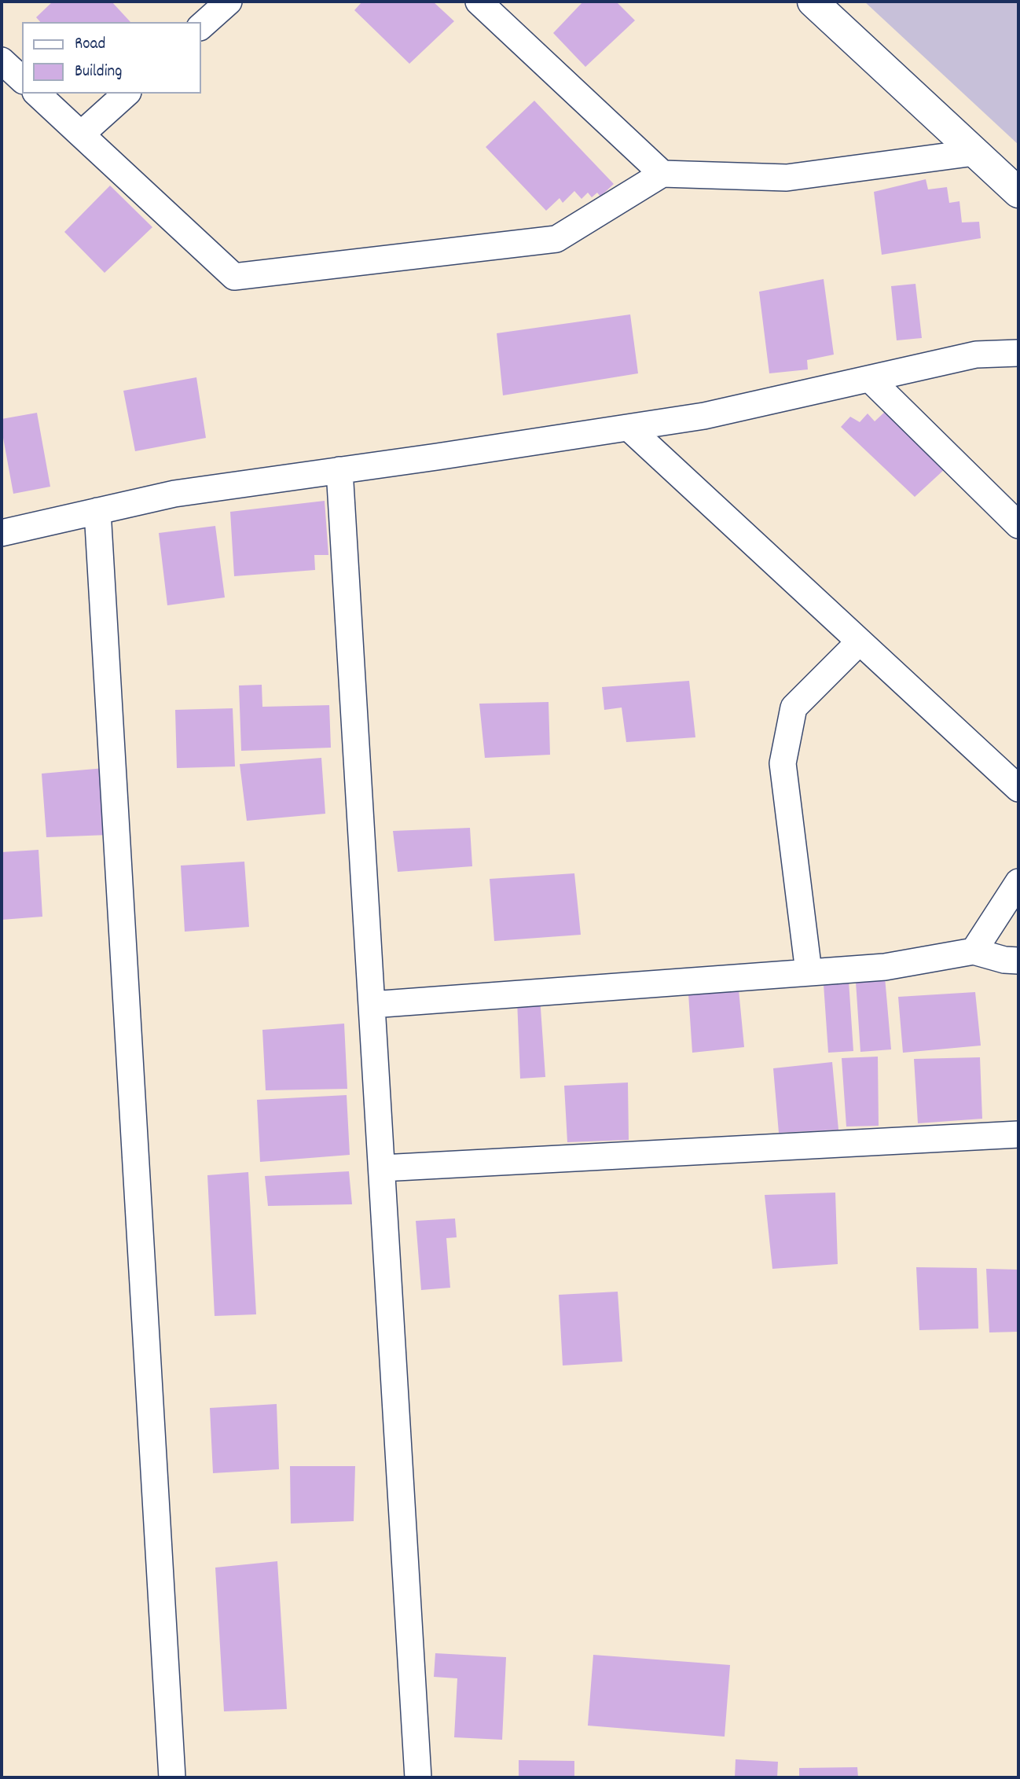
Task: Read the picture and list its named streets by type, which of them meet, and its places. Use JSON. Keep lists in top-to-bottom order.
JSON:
{
  "legend": ["Road", "Building"]
}
